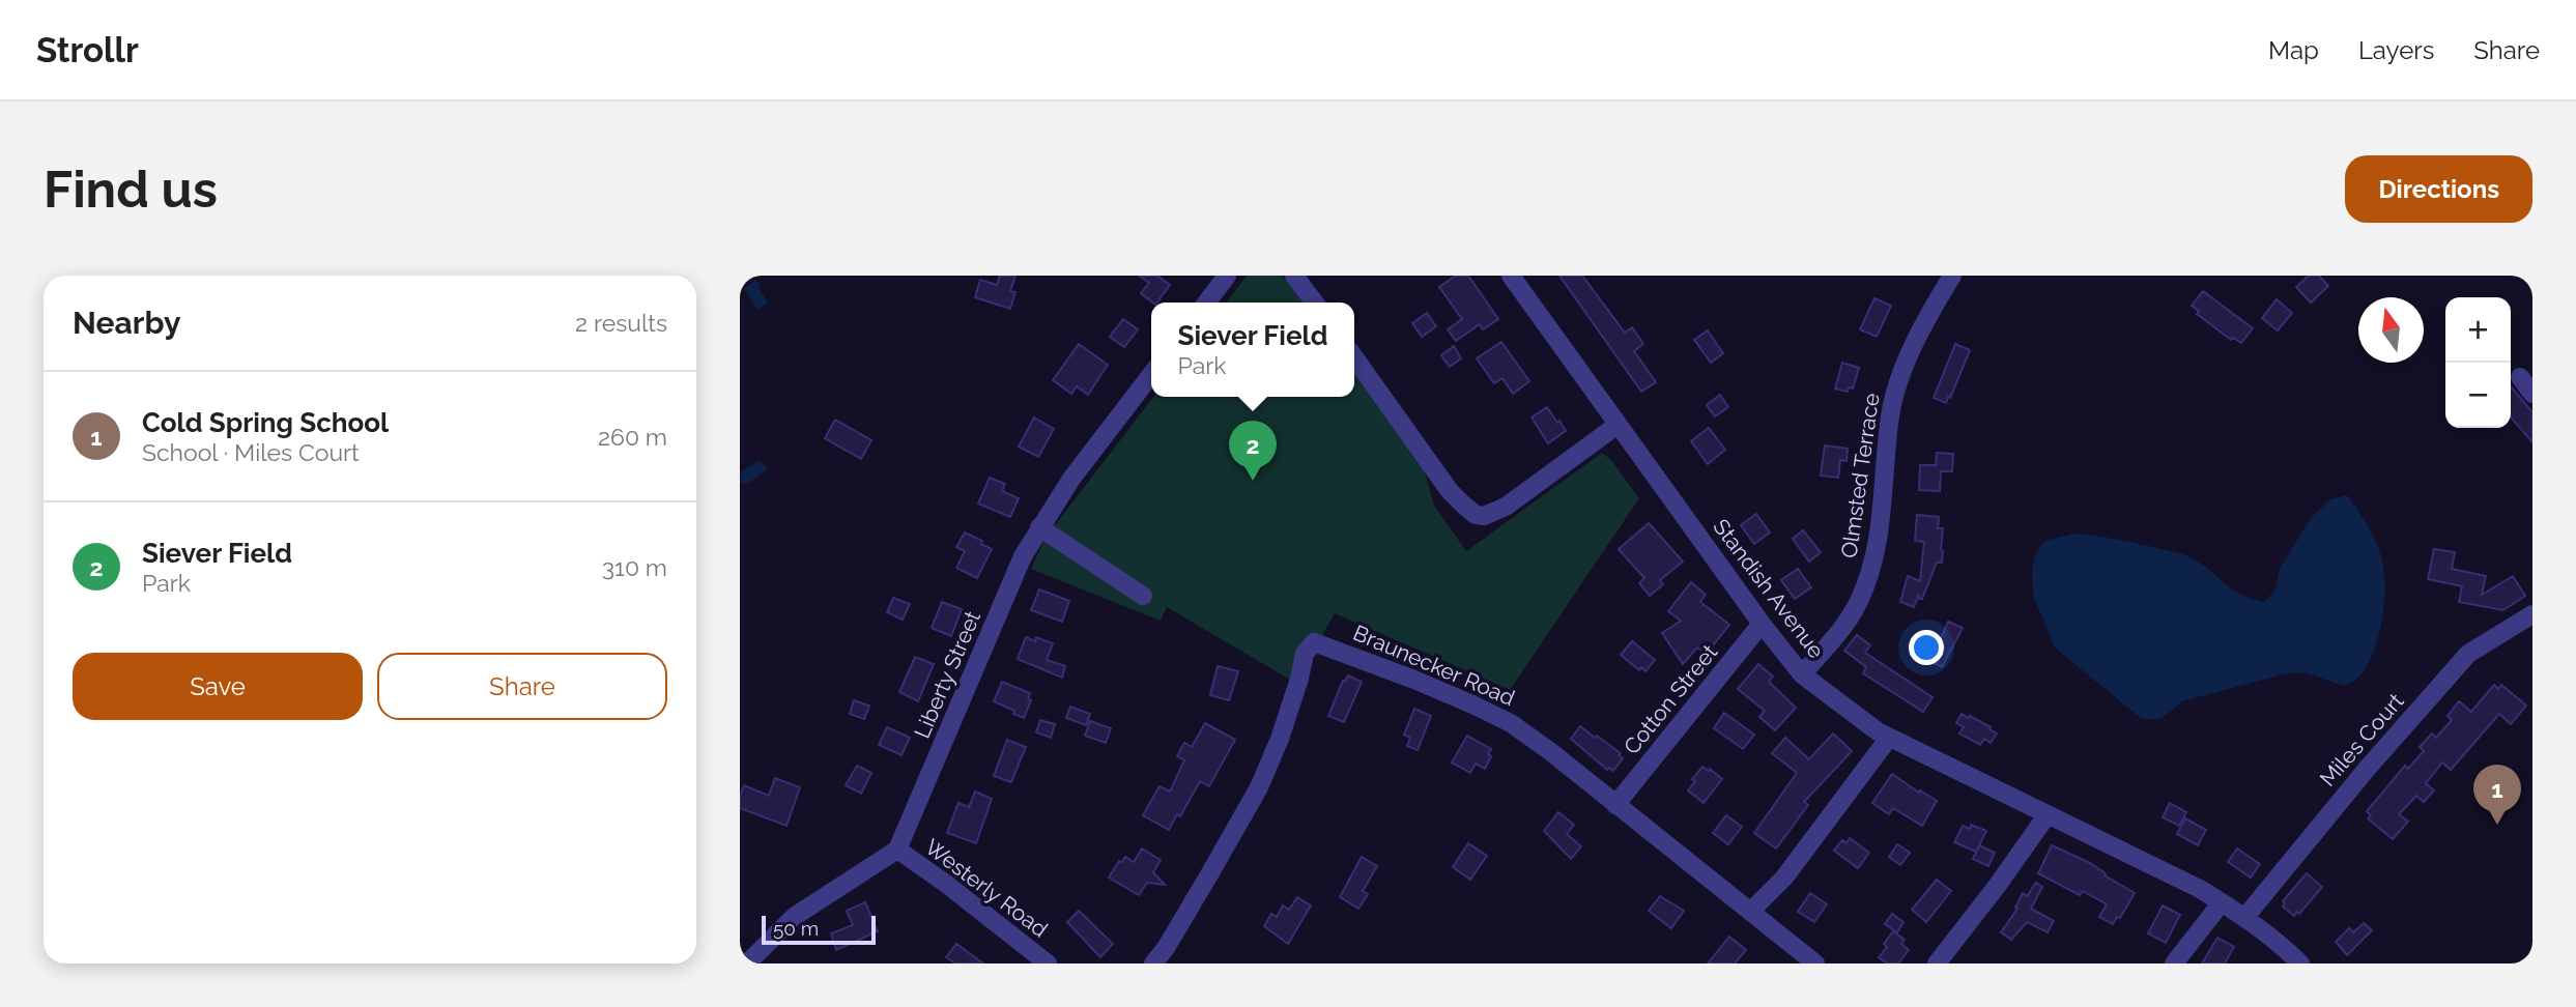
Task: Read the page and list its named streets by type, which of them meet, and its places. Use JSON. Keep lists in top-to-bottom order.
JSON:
{
  "streets": {
    "street": [
      "Olmsted Terrace",
      "Standish Avenue",
      "Braunecker Road",
      "Liberty Street",
      "Cotton Street",
      "Miles Court",
      "Westerly Road"
    ]
  },
  "crossings": [
    ["Olmsted Terrace", "Standish Avenue"],
    ["Standish Avenue", "Cotton Street"],
    ["Standish Avenue", "Miles Court"],
    ["Braunecker Road", "Cotton Street"],
    ["Liberty Street", "Westerly Road"]
  ],
  "scale_bar": "50 m",
  "north": "top",
  "page": {
    "header": "Strollr",
    "nav": ["Map", "Layers", "Share"],
    "buttons": [
      "Directions",
      ["Save", "Share"]
    ],
    "title": "Find us",
    "heading": ["Nearby", "2 results"],
    "map_buttons": ["+", "−"],
    "popup": ["Siever Field", "Park"],
    "list": [
      {
        "mark": "1",
        "name": "Cold Spring School",
        "note": "School · Miles Court",
        "value": "260 m"
      },
      {
        "mark": "2",
        "name": "Siever Field",
        "note": "Park",
        "value": "310 m"
      }
    ],
    "pins": ["2", "1"],
    "scale": "50 m"
  }
}
